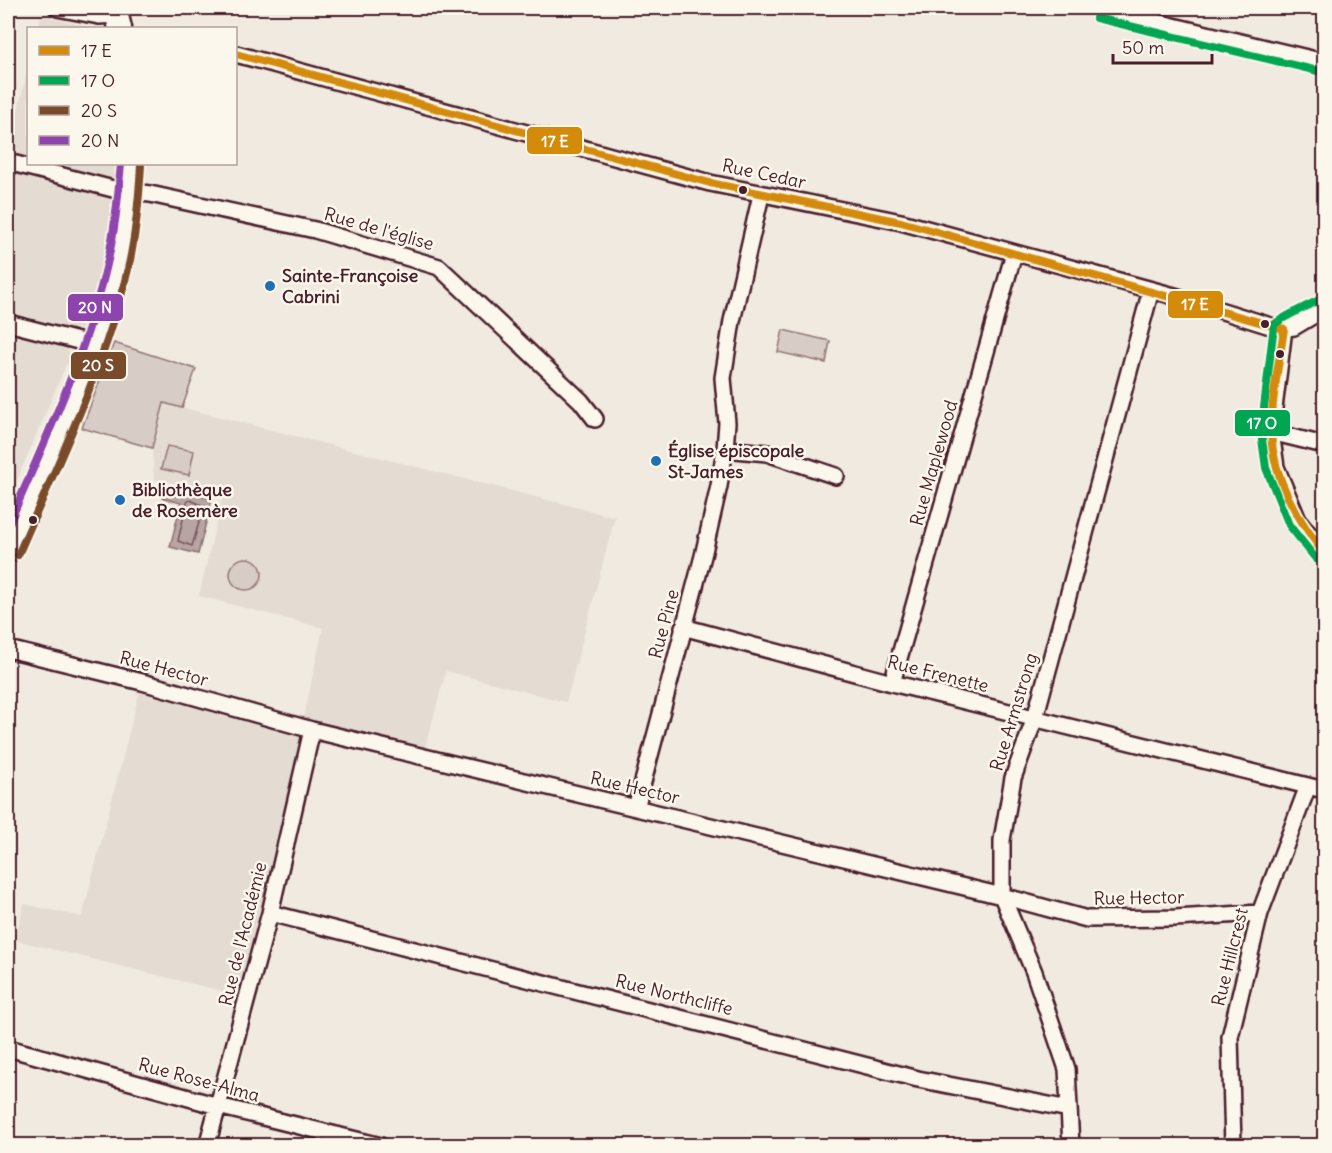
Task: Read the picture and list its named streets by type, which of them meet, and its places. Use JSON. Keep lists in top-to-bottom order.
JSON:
{
  "streets": {
    "street": [
      "Rue Cedar",
      "Rue de l'église",
      "Rue Maplewood",
      "Rue Pine",
      "Rue Hector",
      "Rue Frenette",
      "Rue Armstrong",
      "Rue de l'Académie",
      "Rue Hillcrest",
      "Rue Northcliffe",
      "Rue Rose-Alma"
    ]
  },
  "crossings": [
    ["Rue Cedar", "Rue Maplewood"],
    ["Rue Cedar", "Rue Pine"],
    ["Rue Cedar", "Rue Armstrong"],
    ["Rue Maplewood", "Rue Frenette"],
    ["Rue Pine", "Rue Hector"],
    ["Rue Pine", "Rue Frenette"],
    ["Rue Hector", "Rue Armstrong"],
    ["Rue Hector", "Rue de l'Académie"],
    ["Rue Hector", "Rue Hillcrest"],
    ["Rue Frenette", "Rue Armstrong"],
    ["Rue Frenette", "Rue Hillcrest"],
    ["Rue Armstrong", "Rue Northcliffe"],
    ["Rue de l'Académie", "Rue Northcliffe"],
    ["Rue de l'Académie", "Rue Rose-Alma"]
  ],
  "places": ["Sainte-Françoise Cabrini", "Église épiscopale St-James", "Bibliothèque de Rosemère"],
  "legend": [
    "17 E",
    "17 O",
    "20 S",
    "20 N"
  ],
  "scale_bar": "50 m"
}
